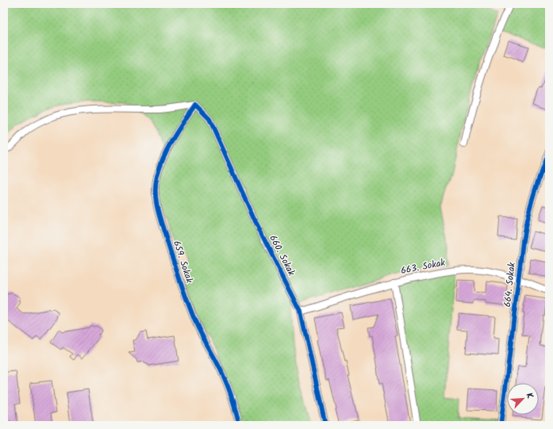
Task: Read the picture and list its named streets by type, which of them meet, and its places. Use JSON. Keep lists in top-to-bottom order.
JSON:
{
  "streets": {
    "street": [
      "660. Sokak",
      "659. Sokak",
      "663. Sokak",
      "664. Sokak"
    ]
  },
  "crossings": [
    ["660. Sokak", "659. Sokak"],
    ["660. Sokak", "663. Sokak"],
    ["663. Sokak", "664. Sokak"]
  ],
  "north": "top right"
}
